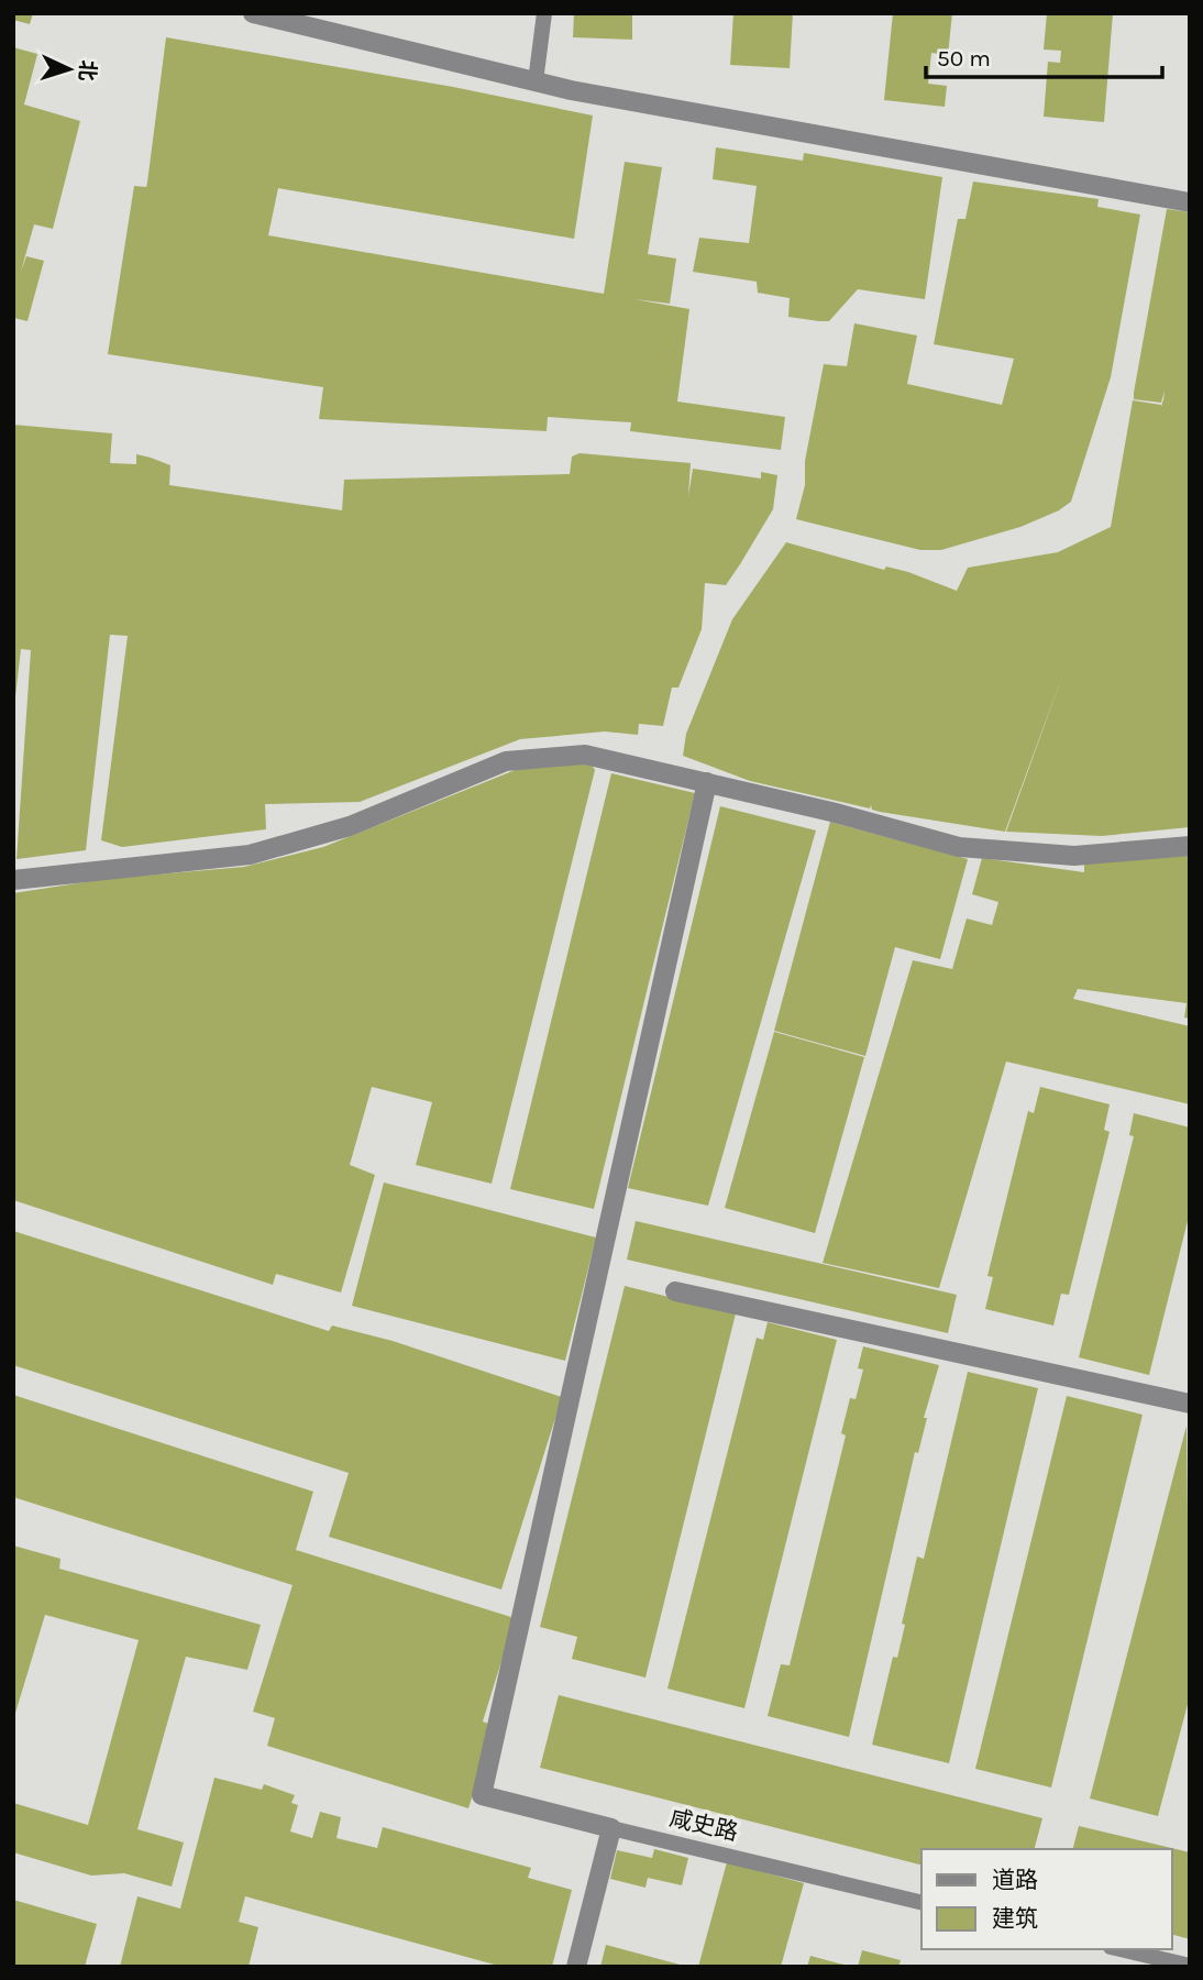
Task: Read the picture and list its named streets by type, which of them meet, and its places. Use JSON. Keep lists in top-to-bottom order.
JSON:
{
  "streets": {
    "lane": ["咸史路"]
  },
  "legend": ["道路", "建筑"],
  "scale_bar": "50 m",
  "north": "right"
}
